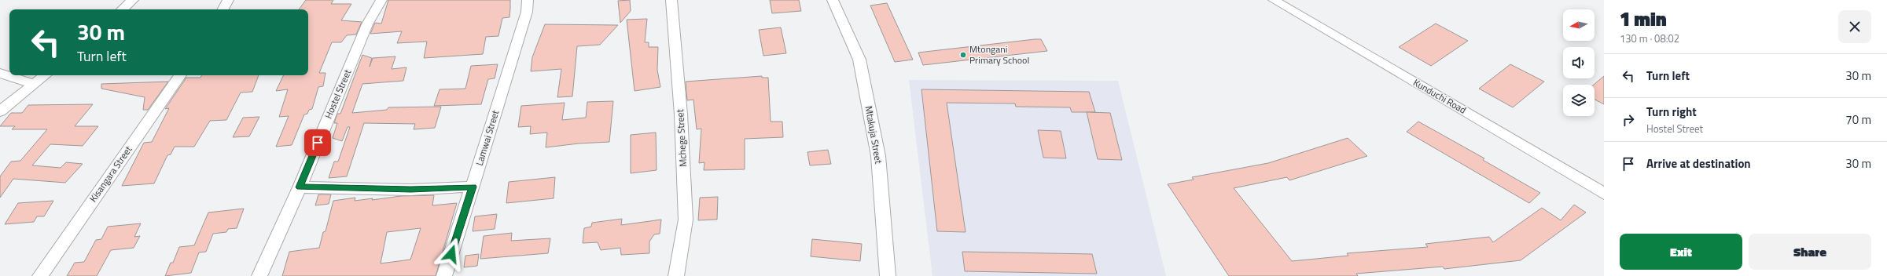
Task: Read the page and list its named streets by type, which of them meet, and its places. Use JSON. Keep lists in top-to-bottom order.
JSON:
{
  "streets": {
    "street": [
      "Hostel Street",
      "Kunduchi Road",
      "Mtakuja Street",
      "Lamwai Street",
      "Mchege Street",
      "Kisangara Street"
    ]
  },
  "places": ["Mtongani Primary School"],
  "north": "left",
  "page": {
    "heading": ["1 min", "130 m · 08:02"],
    "turn": ["30 m", "Turn left"],
    "list": [
      {
        "name": "Turn left",
        "value": "30 m"
      },
      {
        "name": "Turn right",
        "note": "Hostel Street",
        "value": "70 m"
      },
      {
        "name": "Arrive at destination",
        "value": "30 m"
      }
    ],
    "buttons": ["Exit", "Share"]
  }
}
